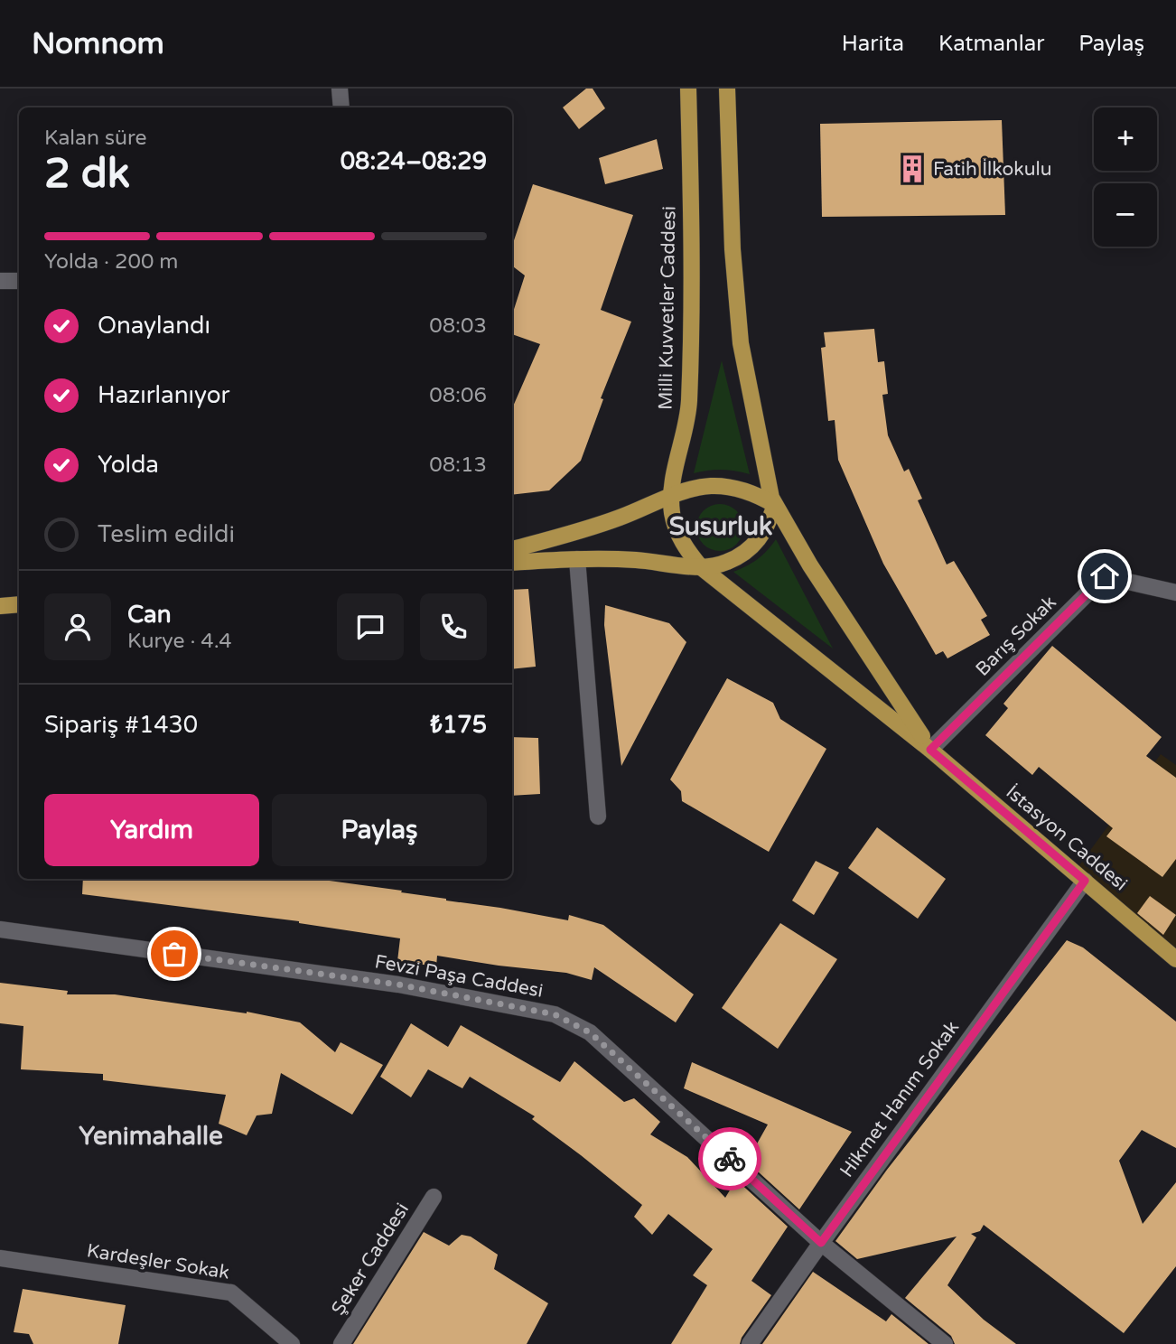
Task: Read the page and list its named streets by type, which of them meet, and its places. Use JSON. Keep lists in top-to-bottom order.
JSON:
{
  "streets": {
    "main road": ["Milli Kuvvetler Caddesi", "İstasyon Caddesi"],
    "street": [
      "Barış Sokak",
      "Fevzi Paşa Caddesi",
      "Hikmet Hanım Sokak",
      "Şeker Caddesi",
      "Kardeşler Sokak"
    ]
  },
  "crossings": [
    ["Milli Kuvvetler Caddesi", "Barış Sokak"],
    ["Milli Kuvvetler Caddesi", "İstasyon Caddesi"],
    ["Barış Sokak", "İstasyon Caddesi"],
    ["İstasyon Caddesi", "Hikmet Hanım Sokak"],
    ["Fevzi Paşa Caddesi", "Hikmet Hanım Sokak"]
  ],
  "districts": ["Susurluk", "Yenimahalle"],
  "places": {
    "building": ["Fatih İlkokulu"]
  },
  "page": {
    "header": "Nomnom",
    "nav": ["Harita", "Katmanlar", "Paylaş"],
    "map_buttons": ["+", "−"],
    "heading": ["2 dk", "Kalan süre", "08:24–08:29"],
    "panel": [
      "Can",
      "Kurye · 4.4",
      "Sipariş #1430",
      "₺175"
    ],
    "bar": "Yolda · 200 m",
    "list": [
      ["Onaylandı", "08:03"],
      ["Hazırlanıyor", "08:06"],
      ["Yolda", "08:13"],
      "Teslim edildi"
    ],
    "buttons": ["Yardım", "Paylaş"]
  }
}
